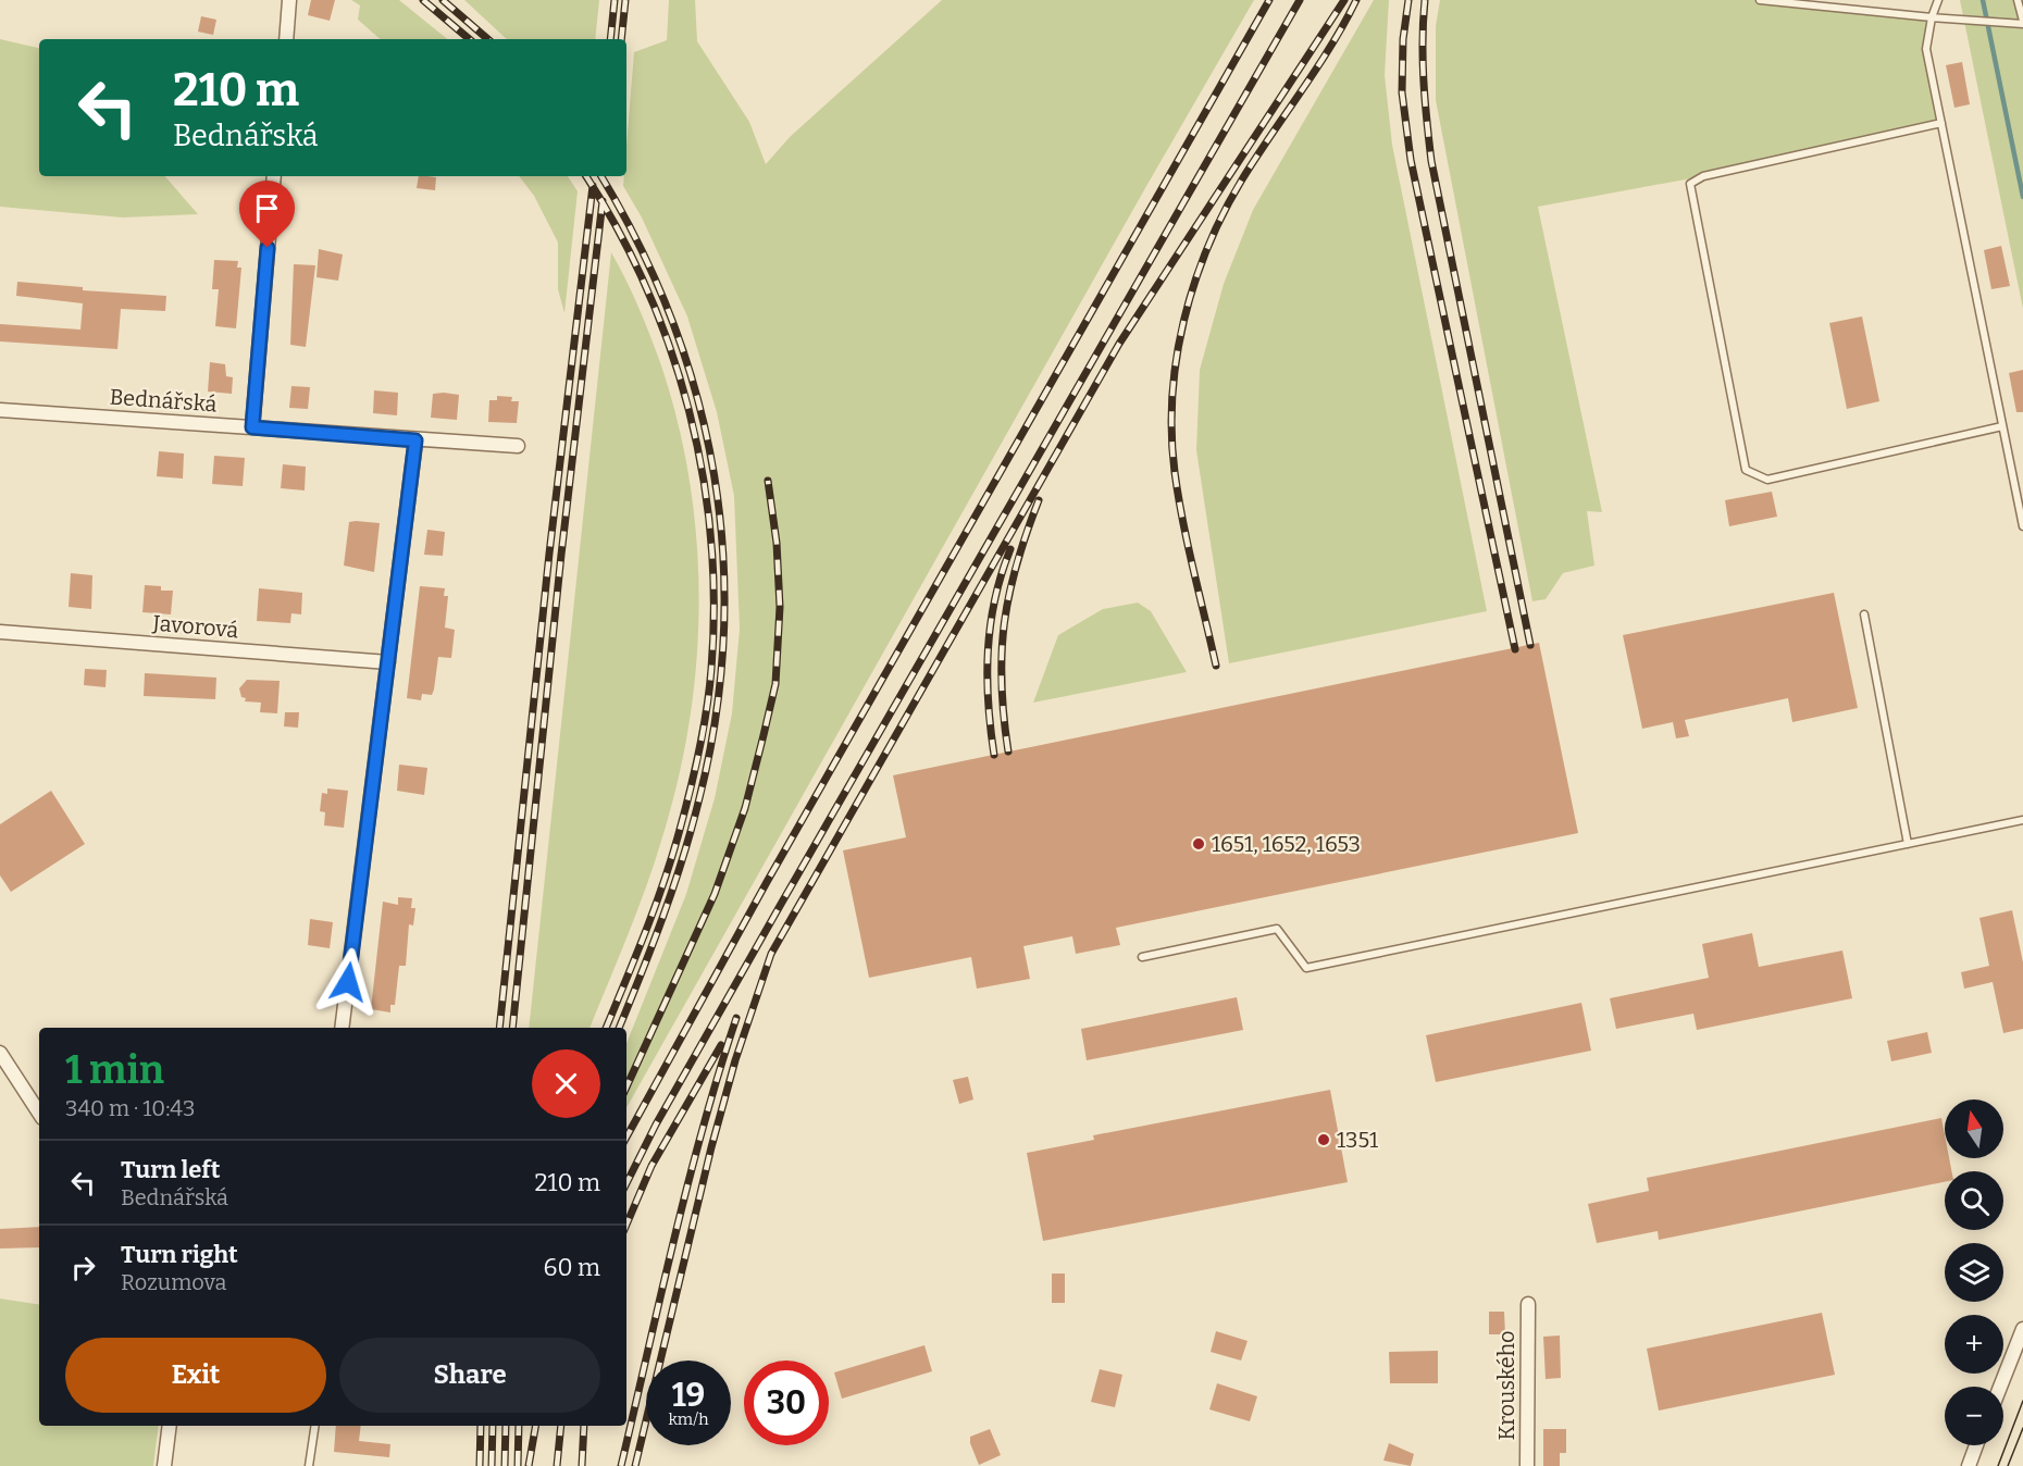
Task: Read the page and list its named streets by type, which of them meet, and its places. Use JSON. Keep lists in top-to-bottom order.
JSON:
{
  "streets": {
    "street": ["Bednářská", "Javorová", "Krouského"]
  },
  "places": ["1651, 1652, 1653", "1351"],
  "north": "top",
  "page": {
    "turn": ["210 m", "Bednářská"],
    "heading": ["1 min", "340 m · 10:43"],
    "map_buttons": ["+", "−"],
    "list": [
      {
        "name": "Turn left",
        "note": "Bednářská",
        "value": "210 m"
      },
      {
        "name": "Turn right",
        "note": "Rozumova",
        "value": "60 m"
      }
    ],
    "buttons": ["Exit", "Share"],
    "speed": "19 km/h",
    "limit": "30"
  }
}
